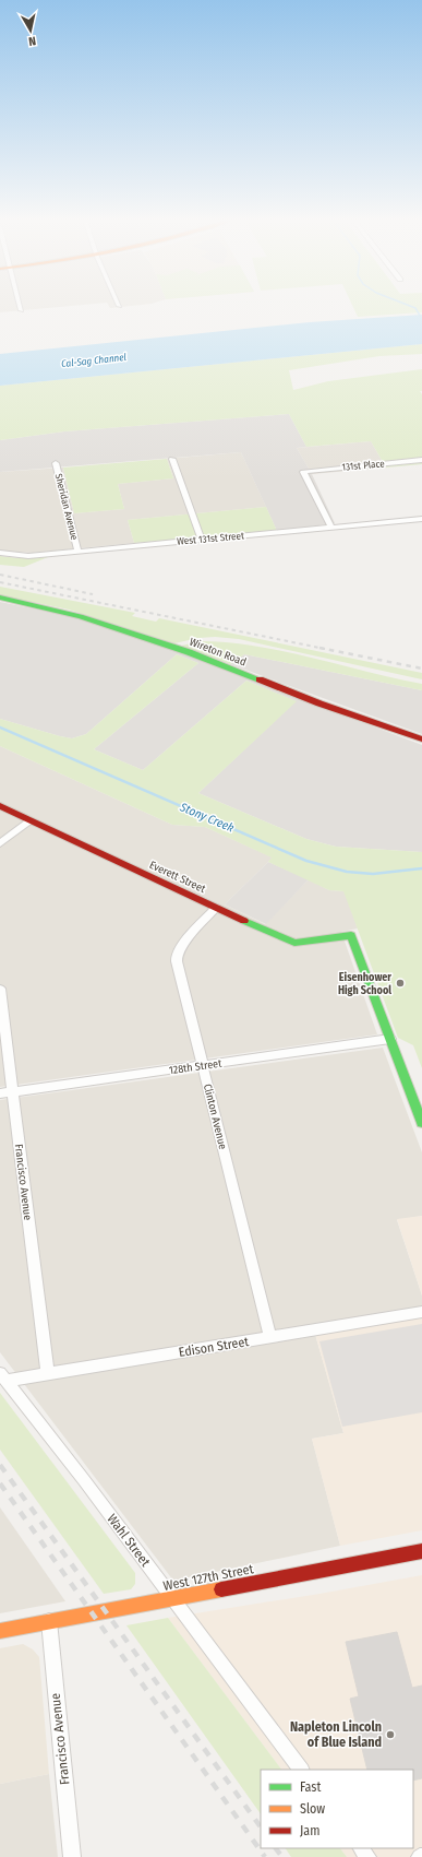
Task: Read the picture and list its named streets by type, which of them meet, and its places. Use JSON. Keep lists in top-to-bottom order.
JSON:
{
  "streets": {
    "street": [
      "131st Place",
      "Sheridan Avenue",
      "West 131st Street",
      "Wireton Road",
      "Everett Street",
      "128th Street",
      "Clinton Avenue",
      "Francisco Avenue",
      "Edison Street",
      "Wahl Street",
      "West 127th Street"
    ]
  },
  "crossings": [
    ["131st Place", "West 131st Street"],
    ["Sheridan Avenue", "West 131st Street"],
    ["Everett Street", "128th Street"],
    ["Everett Street", "Clinton Avenue"],
    ["128th Street", "Clinton Avenue"],
    ["128th Street", "Francisco Avenue"],
    ["Clinton Avenue", "Edison Street"],
    ["Francisco Avenue", "Edison Street"],
    ["Francisco Avenue", "West 127th Street"],
    ["Edison Street", "Wahl Street"],
    ["Wahl Street", "West 127th Street"]
  ],
  "water": ["Cal-Sag Channel", "Stony Creek"],
  "places": ["Eisenhower High School", "Napleton Lincoln of Blue Island"],
  "legend": ["Fast", "Slow", "Jam"],
  "north": "bottom"
}
